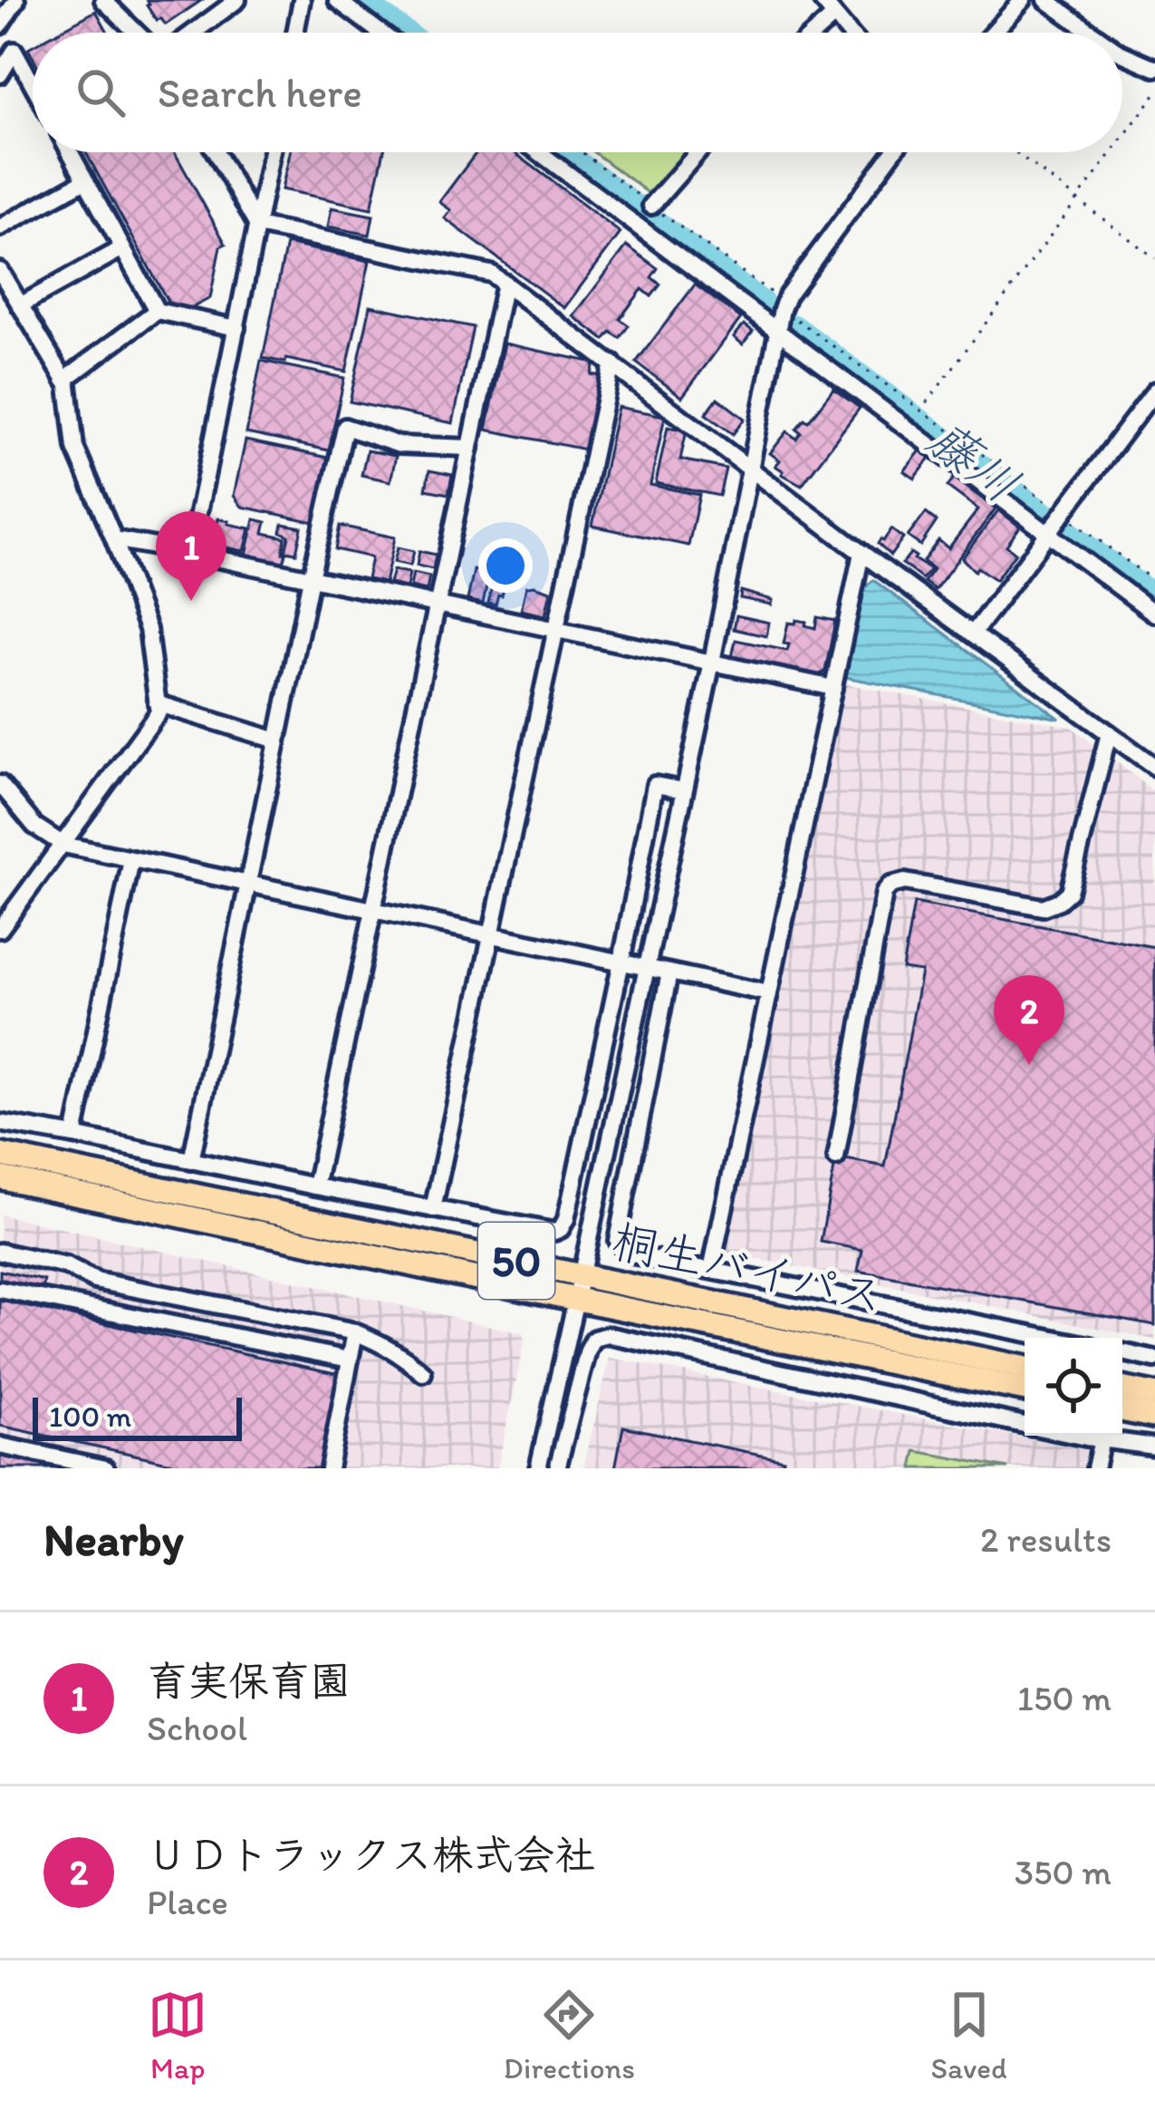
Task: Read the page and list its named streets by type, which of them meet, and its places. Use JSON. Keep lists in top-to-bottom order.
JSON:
{
  "streets": {
    "highway": ["50", "桐生バイパス"]
  },
  "water": ["藤川"],
  "scale_bar": "100 m",
  "page": {
    "search": "Search here",
    "pins": ["1", "2"],
    "scale": "100 m",
    "heading": ["Nearby", "2 results"],
    "list": [
      {
        "mark": "1",
        "name": "育実保育園",
        "note": "School",
        "value": "150 m"
      },
      {
        "mark": "2",
        "name": "ＵＤトラックス株式会社",
        "note": "Place",
        "value": "350 m"
      }
    ],
    "nav": ["Map", "Directions", "Saved"]
  }
}
